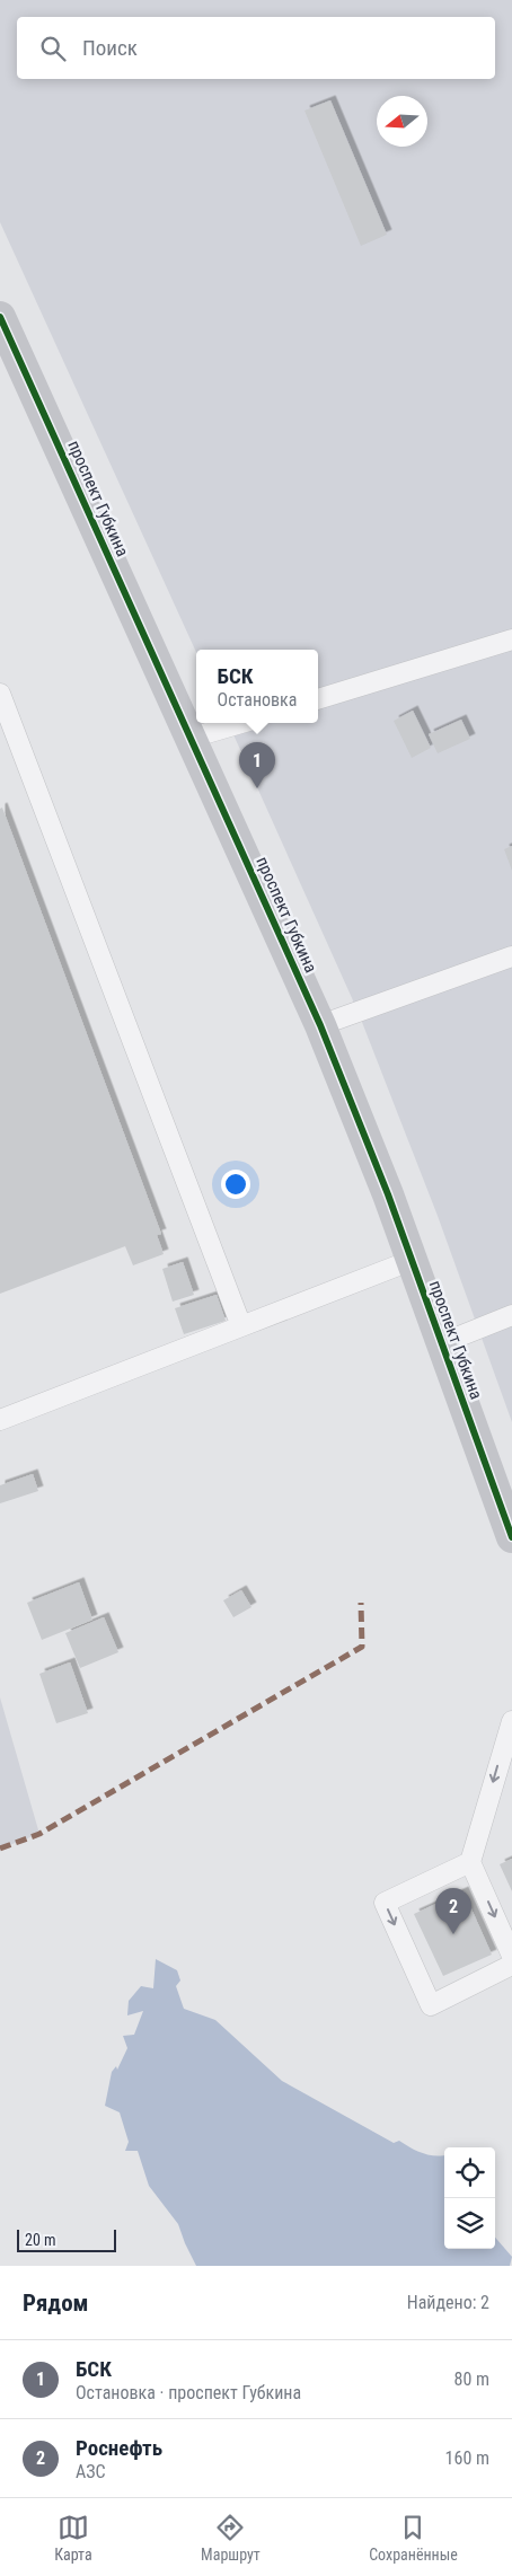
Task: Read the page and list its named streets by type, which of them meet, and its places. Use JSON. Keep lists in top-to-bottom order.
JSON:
{
  "streets": {
    "street": ["проспект Губкина"]
  },
  "scale_bar": "20 m",
  "north": "left",
  "page": {
    "search": "Поиск",
    "popup": ["БСК", "Остановка"],
    "pins": ["1", "2"],
    "scale": "20 m",
    "heading": ["Рядом", "Найдено: 2"],
    "list": [
      {
        "mark": "1",
        "name": "БСК",
        "note": "Остановка · проспект Губкина",
        "value": "80 m"
      },
      {
        "mark": "2",
        "name": "Роснефть",
        "note": "АЗС",
        "value": "160 m"
      }
    ],
    "nav": ["Карта", "Маршрут", "Сохранённые"]
  }
}
